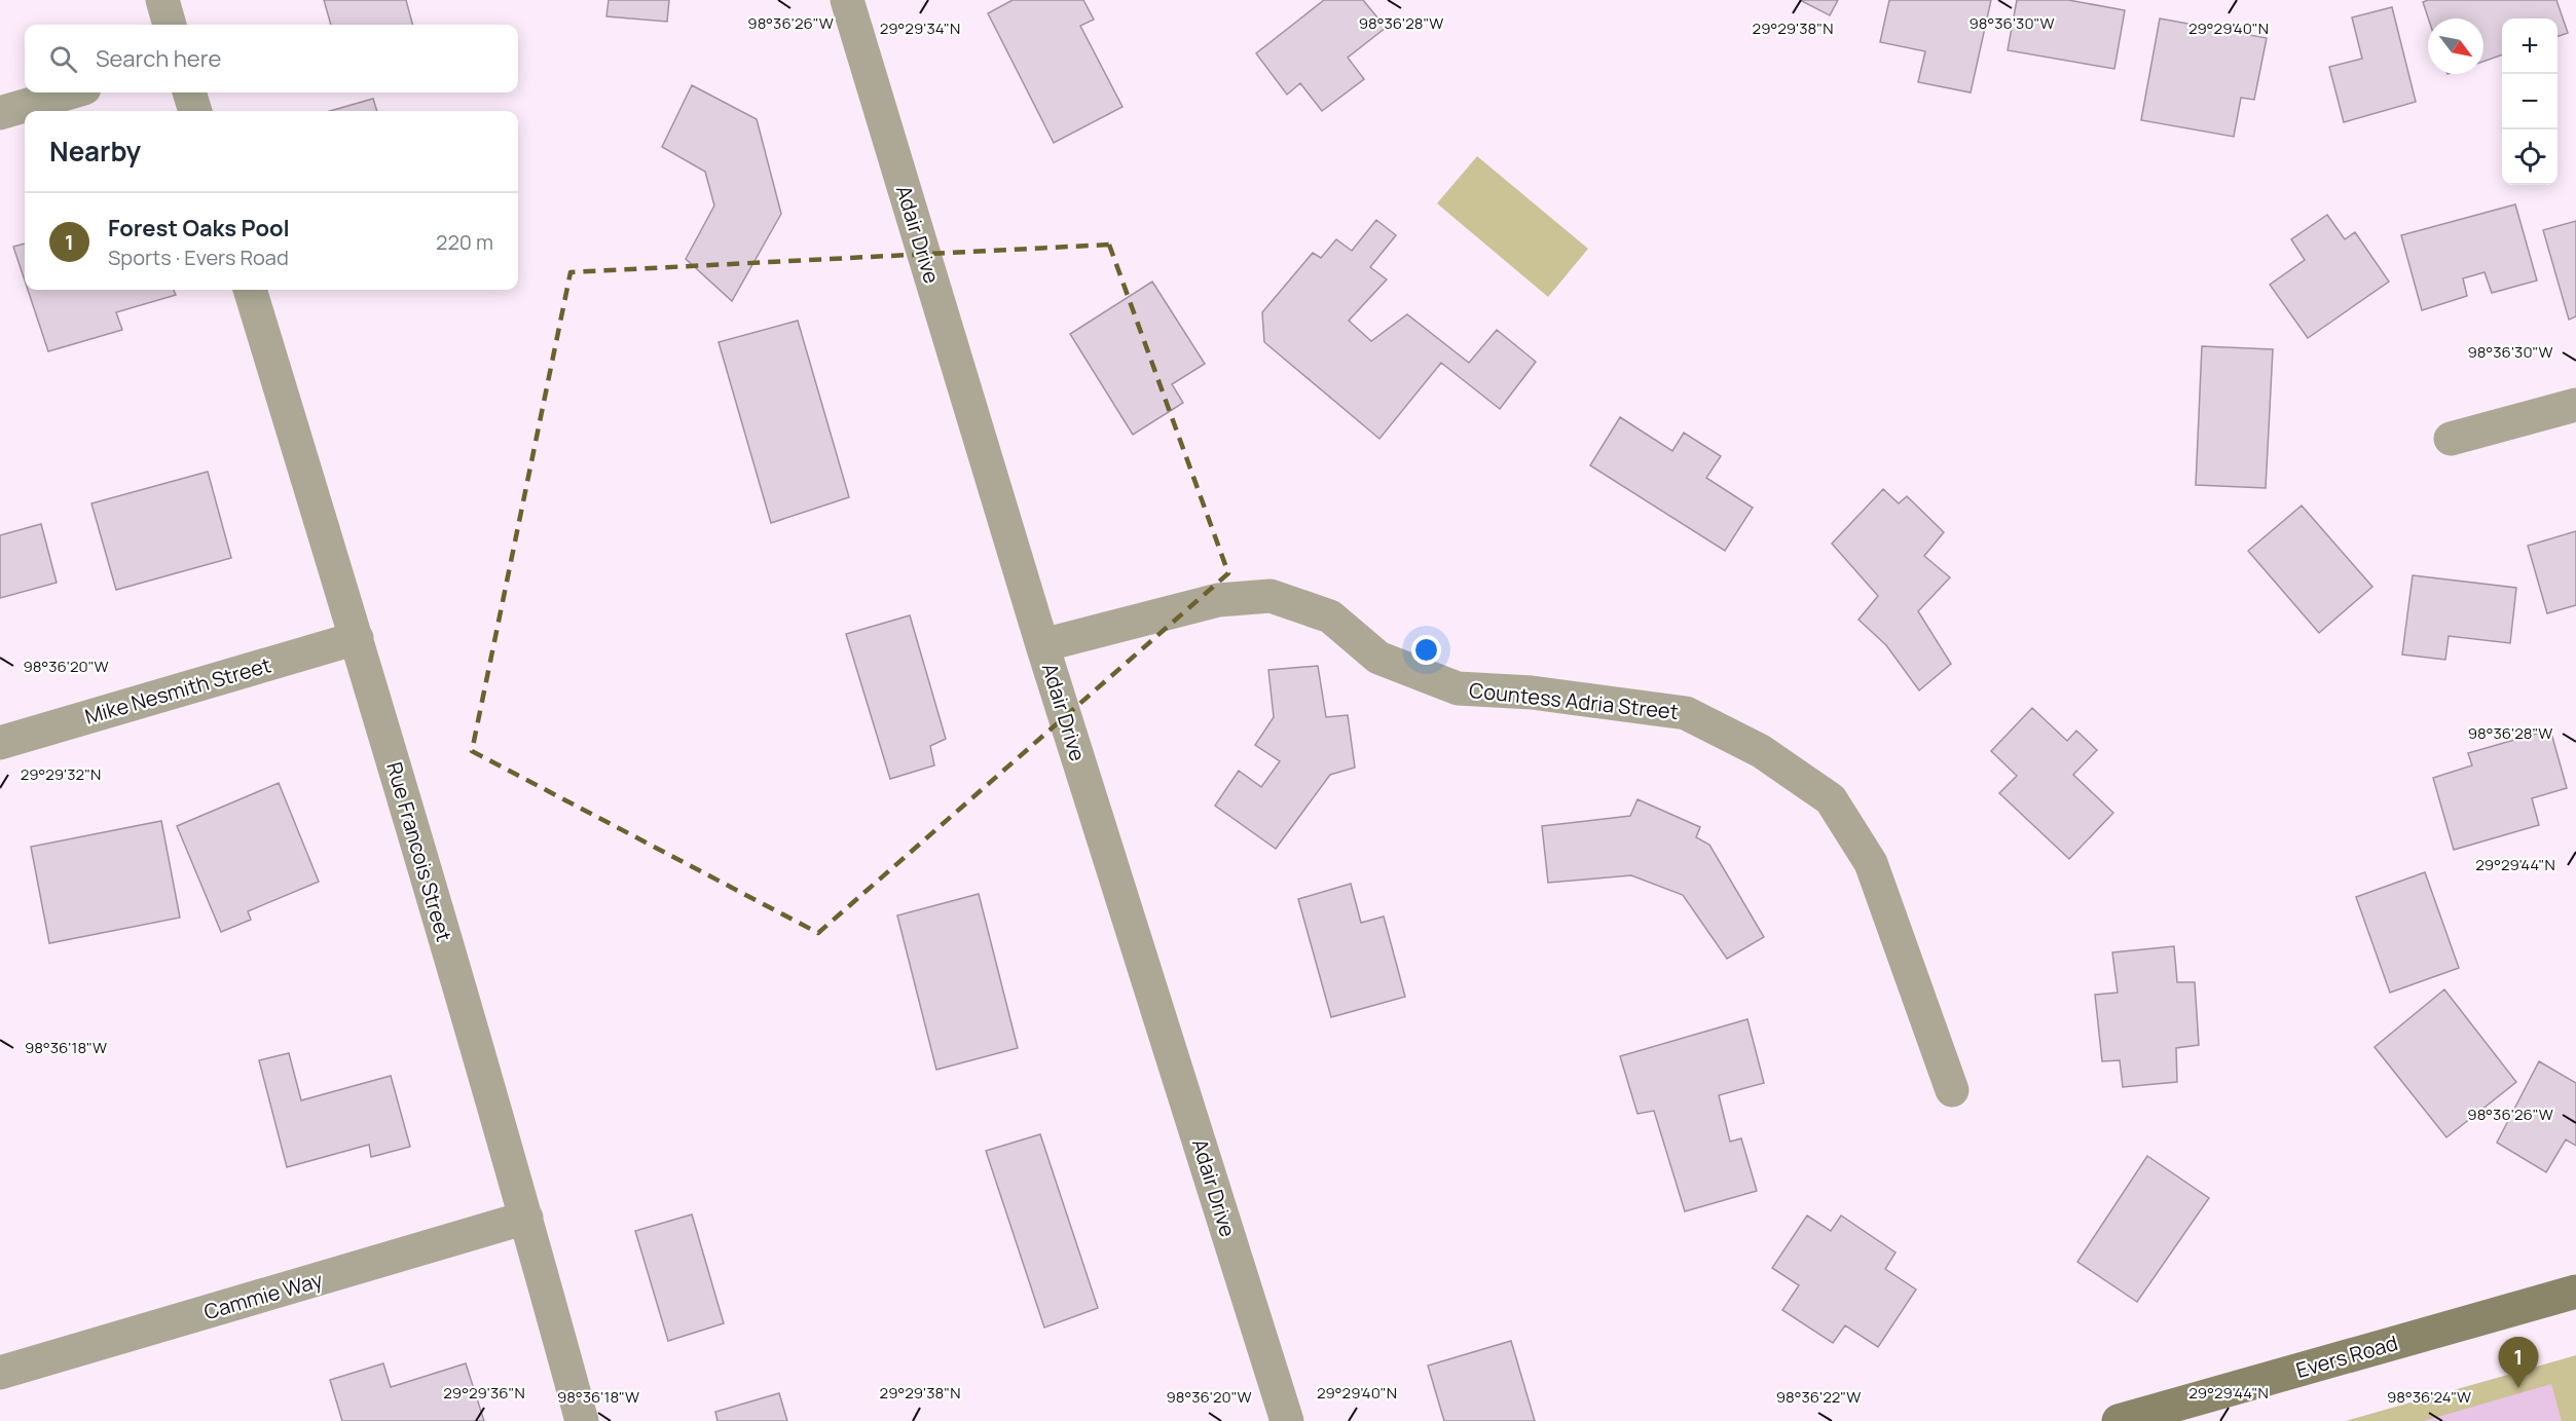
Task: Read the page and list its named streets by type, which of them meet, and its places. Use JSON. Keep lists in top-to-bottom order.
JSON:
{
  "streets": {
    "main road": ["Evers Road"],
    "street": [
      "Adair Drive",
      "Mike Nesmith Street",
      "Countess Adria Street",
      "Rue Francois Street",
      "Cammie Way"
    ]
  },
  "crossings": [
    ["Adair Drive", "Countess Adria Street"],
    ["Mike Nesmith Street", "Rue Francois Street"],
    ["Rue Francois Street", "Cammie Way"]
  ],
  "north": "bottom right",
  "page": {
    "map_buttons": ["+", "−"],
    "search": "Search here",
    "heading": "Nearby",
    "list": [
      {
        "mark": "1",
        "name": "Forest Oaks Pool",
        "note": "Sports · Evers Road",
        "value": "220 m"
      }
    ],
    "pins": "1"
  },
  "coordinates": [
    "98°36'26\"W",
    "98°36'28\"W",
    "98°36'30\"W",
    "29°29'34\"N",
    "29°29'38\"N",
    "29°29'40\"N",
    "98°36'20\"W",
    "29°29'32\"N",
    "29°29'44\"N",
    "98°36'18\"W",
    "29°29'36\"N",
    "98°36'22\"W",
    "98°36'24\"W"
  ]
}
